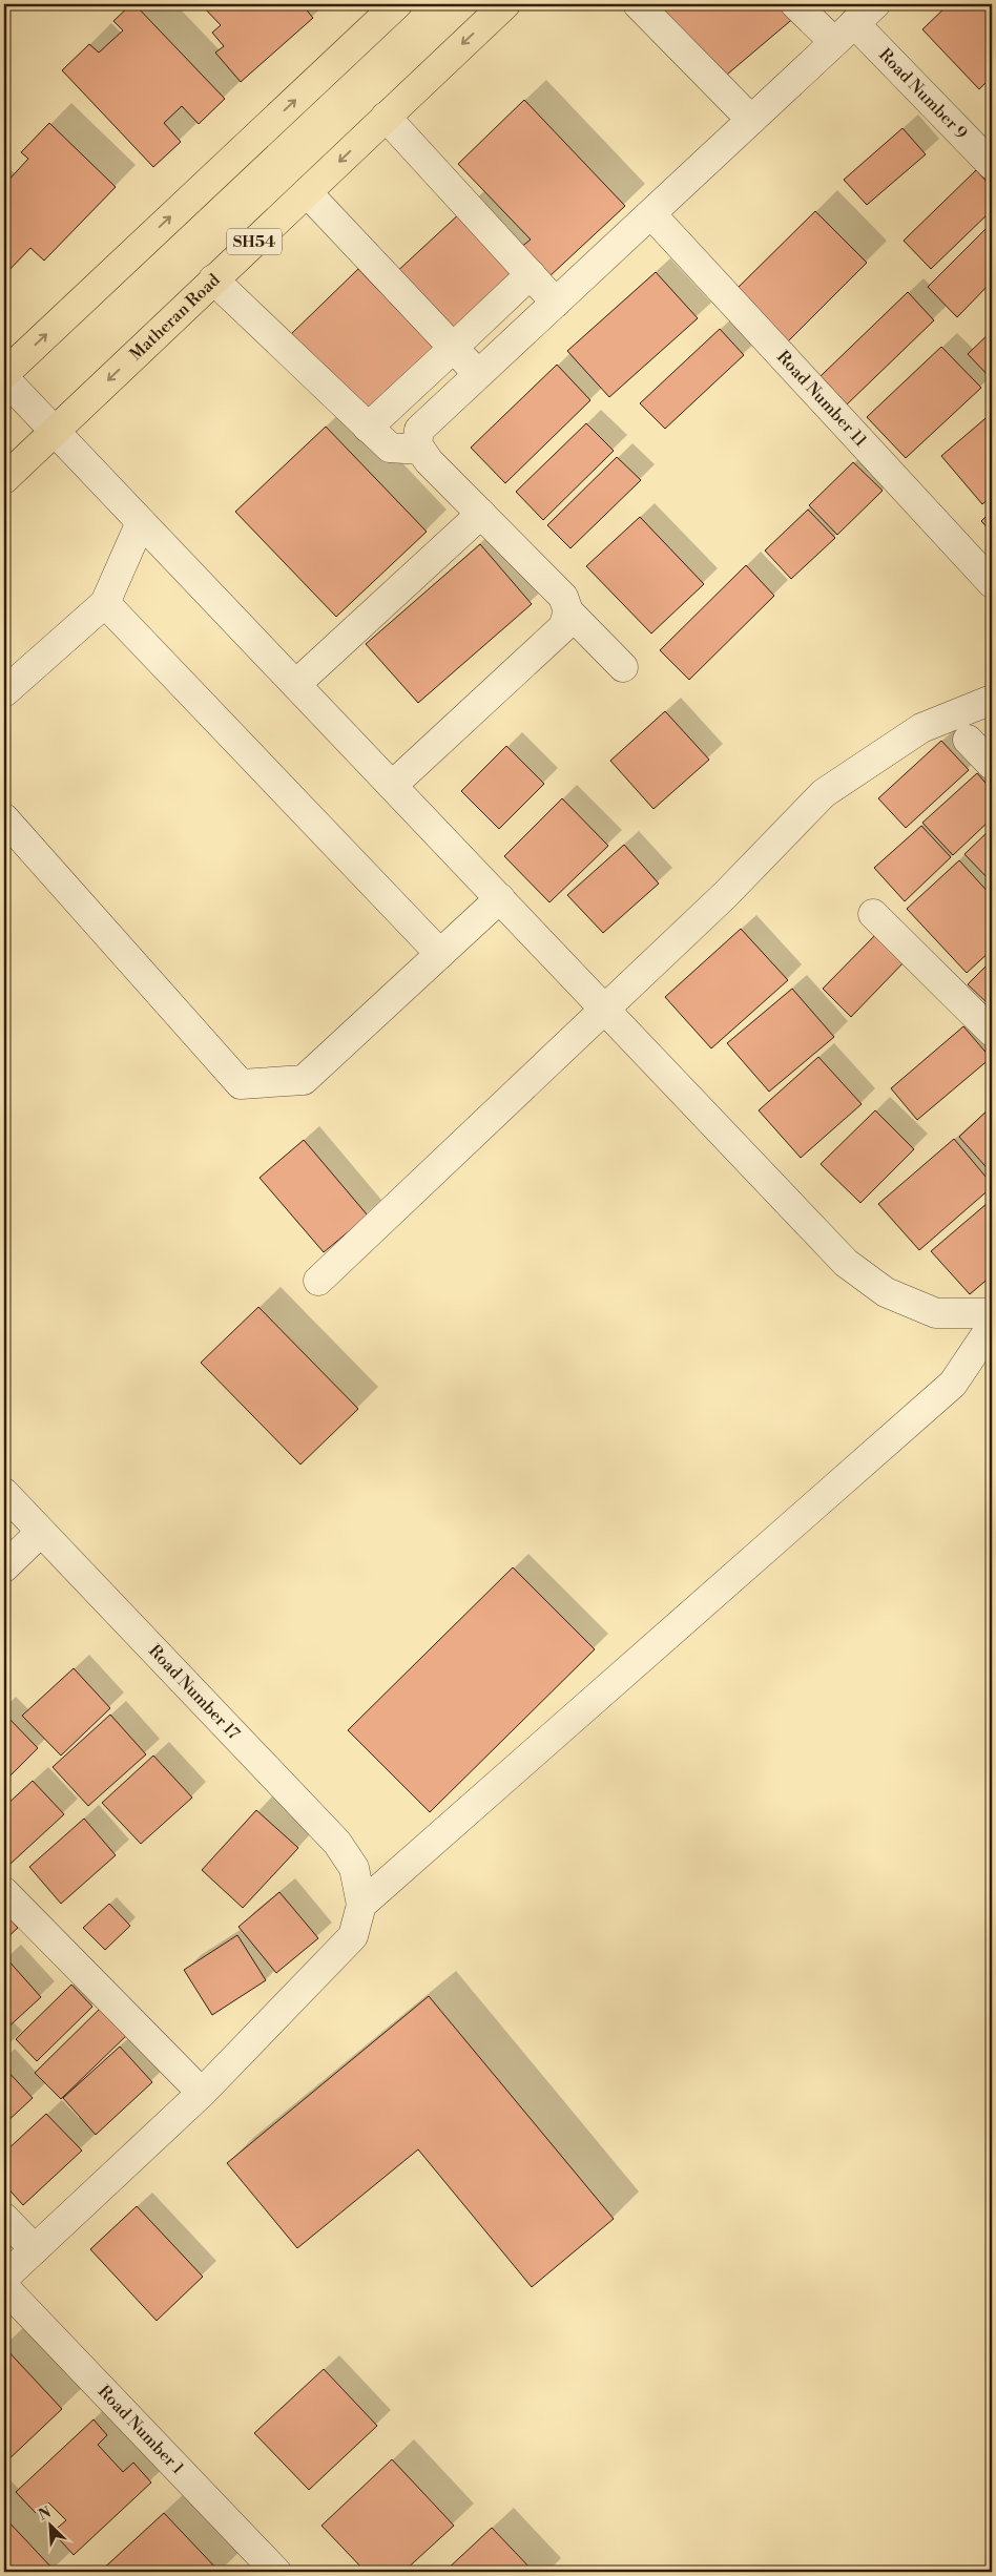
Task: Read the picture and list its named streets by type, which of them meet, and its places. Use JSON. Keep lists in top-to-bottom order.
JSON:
{
  "streets": {
    "main road": ["SH54", "Matheran Road"],
    "street": [
      "Road Number 9",
      "Road Number 11",
      "Road Number 17",
      "Road Number 1"
    ]
  },
  "north": "top left"
}
